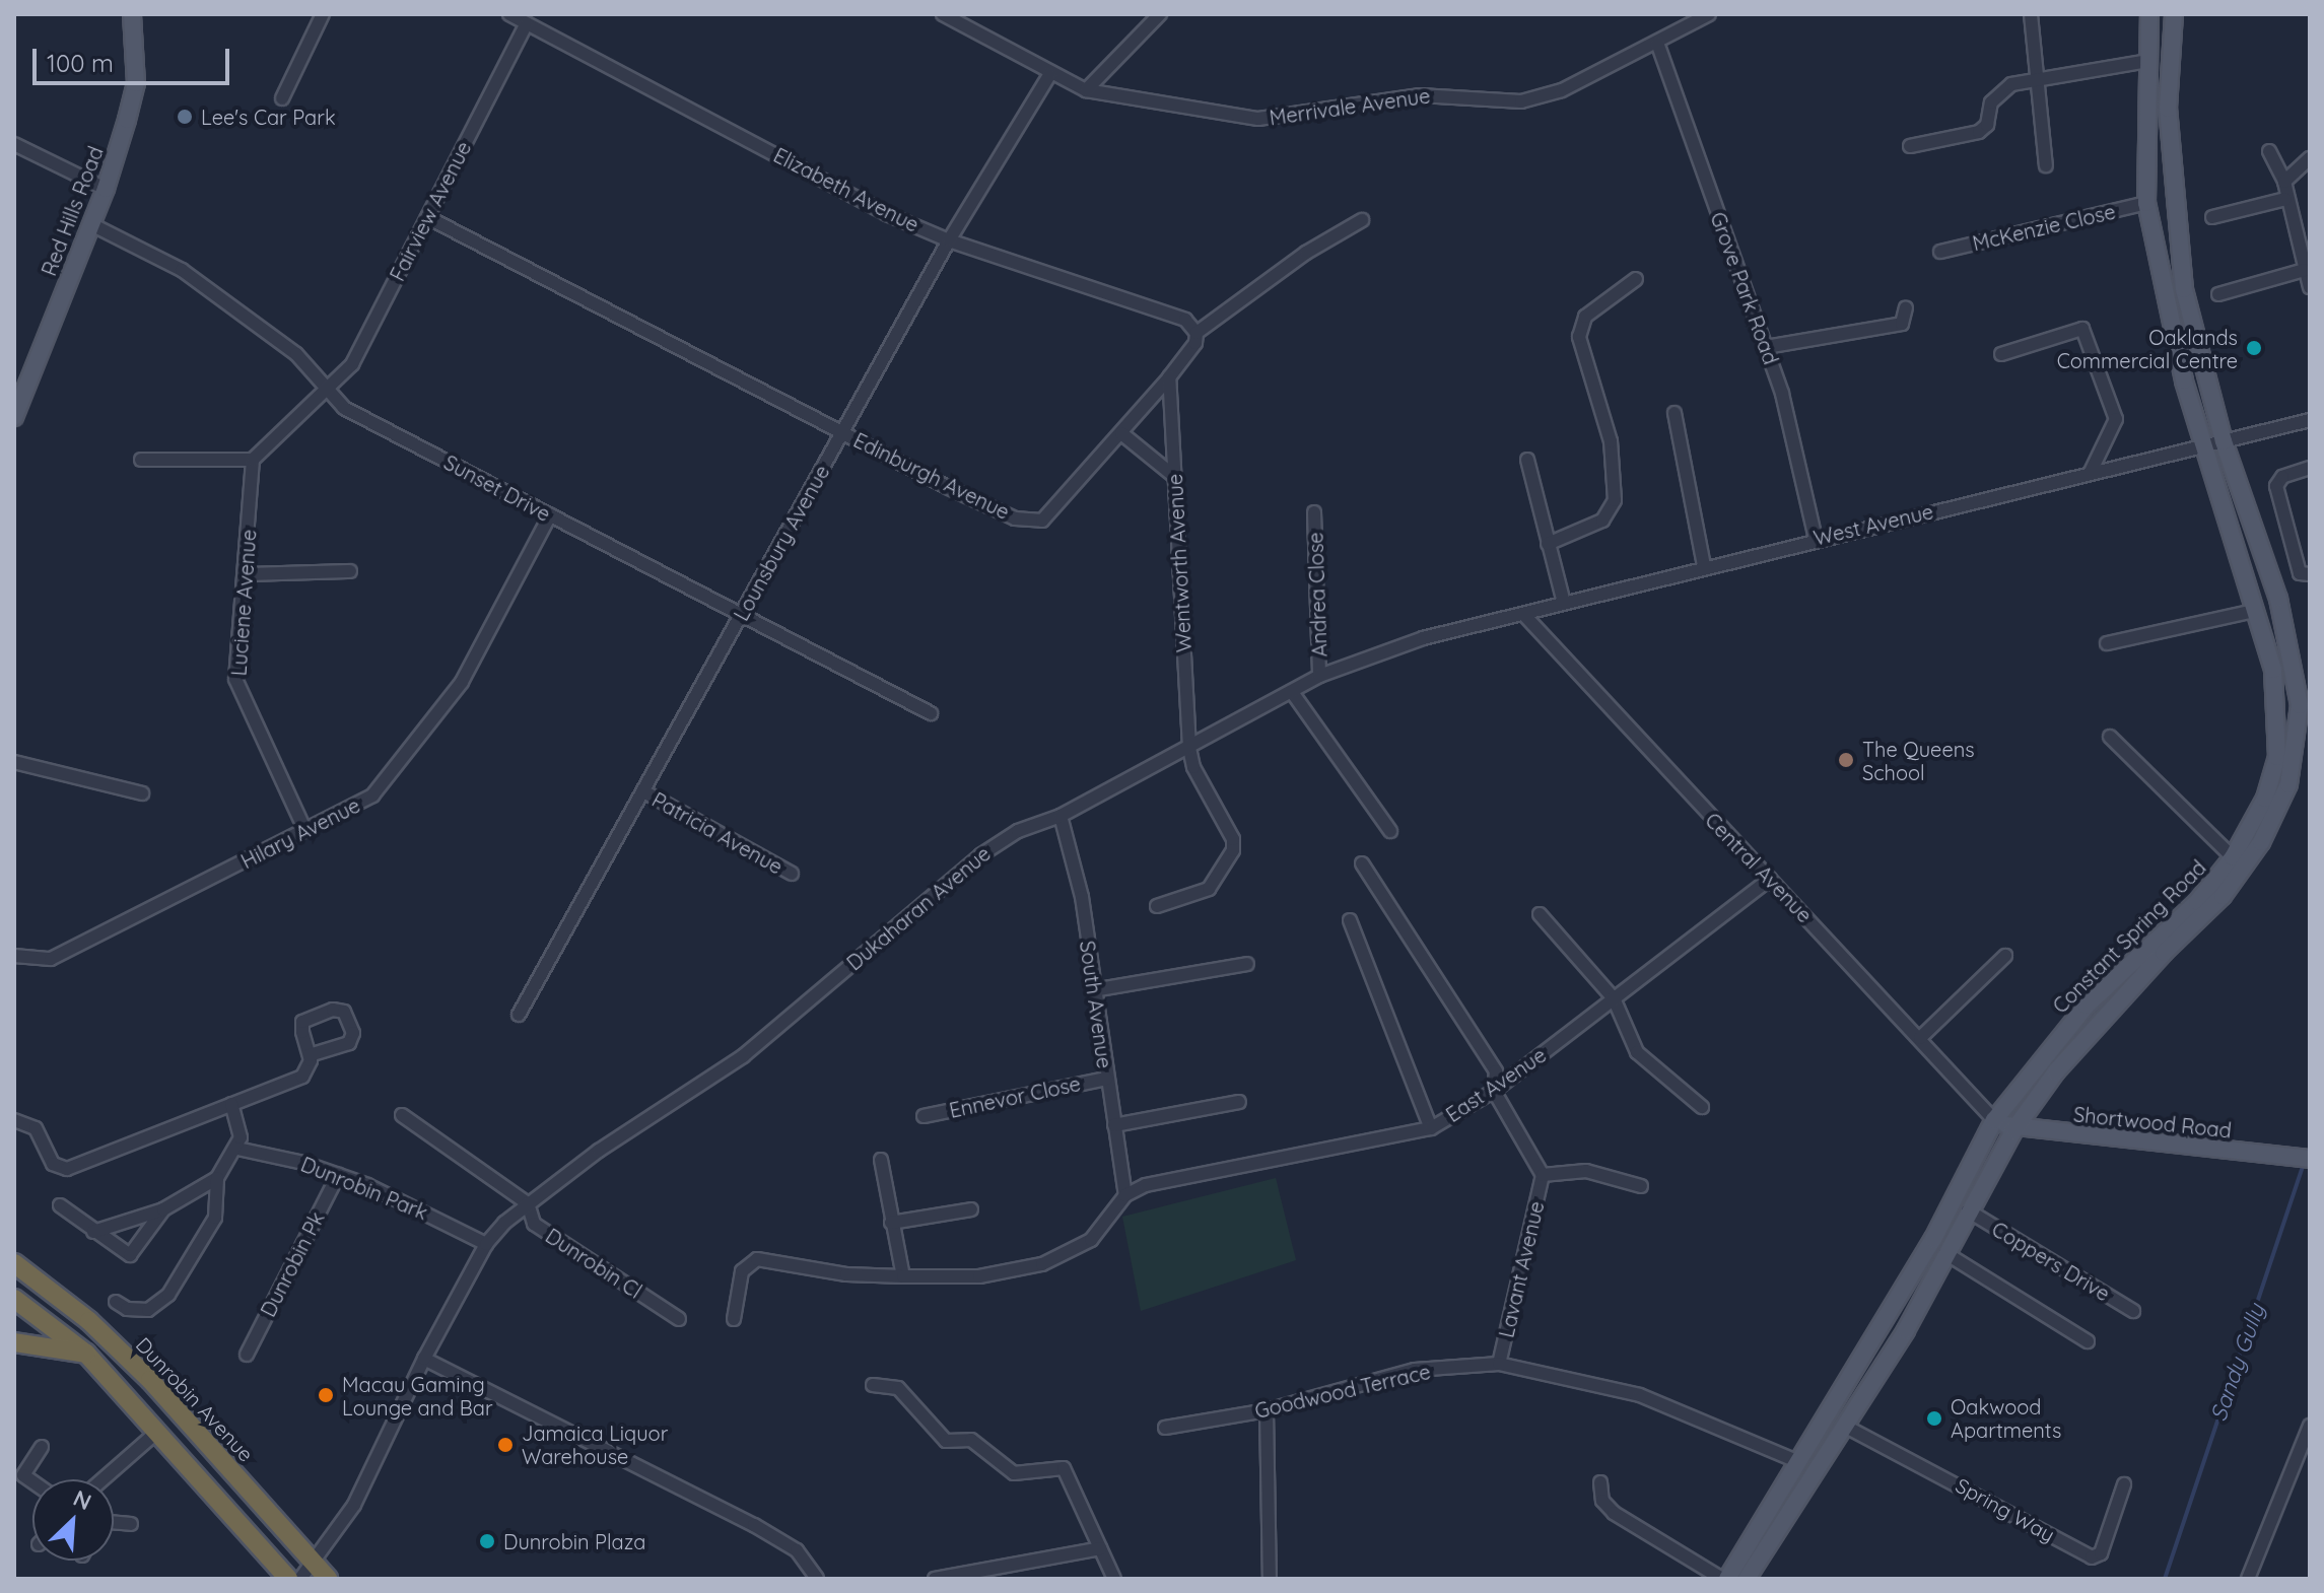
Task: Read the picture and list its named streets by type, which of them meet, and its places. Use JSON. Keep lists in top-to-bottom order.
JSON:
{
  "streets": {
    "highway": ["Dunrobin Avenue"],
    "main road": ["Red Hills Road", "Constant Spring Road", "Shortwood Road"],
    "street": [
      "Merrivale Avenue",
      "Elizabeth Avenue",
      "Fairview Avenue",
      "McKenzie Close",
      "Grove Park Road",
      "Edinburgh Avenue",
      "Sunset Drive",
      "West Avenue",
      "Lounsbury Avenue",
      "Wentworth Avenue",
      "Andrea Close",
      "Luciene Avenue",
      "Hilary Avenue",
      "Patricia Avenue",
      "Central Avenue",
      "Dukaharan Avenue",
      "South Avenue",
      "East Avenue",
      "Ennevor Close",
      "Dunrobin Park",
      "Coppers Drive",
      "Dunrobin Cl",
      "Dunrobin Pk",
      "Lavant Avenue",
      "Goodwood Terrace",
      "Spring Way"
    ]
  },
  "crossings": [
    ["Merrivale Avenue", "Grove Park Road"],
    ["Merrivale Avenue", "Lounsbury Avenue"],
    ["Elizabeth Avenue", "Fairview Avenue"],
    ["Elizabeth Avenue", "Edinburgh Avenue"],
    ["Elizabeth Avenue", "Lounsbury Avenue"],
    ["Red Hills Road", "Sunset Drive"],
    ["Fairview Avenue", "Edinburgh Avenue"],
    ["Fairview Avenue", "Sunset Drive"],
    ["McKenzie Close", "Constant Spring Road"],
    ["Grove Park Road", "West Avenue"],
    ["Edinburgh Avenue", "Lounsbury Avenue"],
    ["Edinburgh Avenue", "Wentworth Avenue"],
    ["Sunset Drive", "Lounsbury Avenue"],
    ["Sunset Drive", "Hilary Avenue"],
    ["West Avenue", "Central Avenue"],
    ["West Avenue", "Dukaharan Avenue"],
    ["West Avenue", "Constant Spring Road"],
    ["Lounsbury Avenue", "Patricia Avenue"],
    ["Wentworth Avenue", "Dukaharan Avenue"],
    ["Andrea Close", "Dukaharan Avenue"],
    ["Luciene Avenue", "Hilary Avenue"],
    ["Central Avenue", "Dukaharan Avenue"],
    ["Central Avenue", "Constant Spring Road"],
    ["Central Avenue", "East Avenue"],
    ["Central Avenue", "Shortwood Road"],
    ["Dukaharan Avenue", "South Avenue"],
    ["Dukaharan Avenue", "Dunrobin Park"],
    ["Dukaharan Avenue", "Dunrobin Cl"],
    ["Dukaharan Avenue", "Dunrobin Avenue"],
    ["Constant Spring Road", "Shortwood Road"],
    ["Constant Spring Road", "Coppers Drive"],
    ["Constant Spring Road", "Goodwood Terrace"],
    ["Constant Spring Road", "Spring Way"],
    ["South Avenue", "East Avenue"],
    ["South Avenue", "Ennevor Close"],
    ["East Avenue", "Lavant Avenue"],
    ["Dunrobin Park", "Dunrobin Pk"],
    ["Lavant Avenue", "Goodwood Terrace"]
  ],
  "water": ["Sandy Gully"],
  "places": [
    "Lee's Car Park",
    "Oaklands Commercial Centre",
    "The Queens School",
    "Macau Gaming Lounge and Bar",
    "Oakwood Apartments",
    "Jamaica Liquor Warehouse",
    "Dunrobin Plaza"
  ],
  "scale_bar": "100 m",
  "north": "top right"
}
